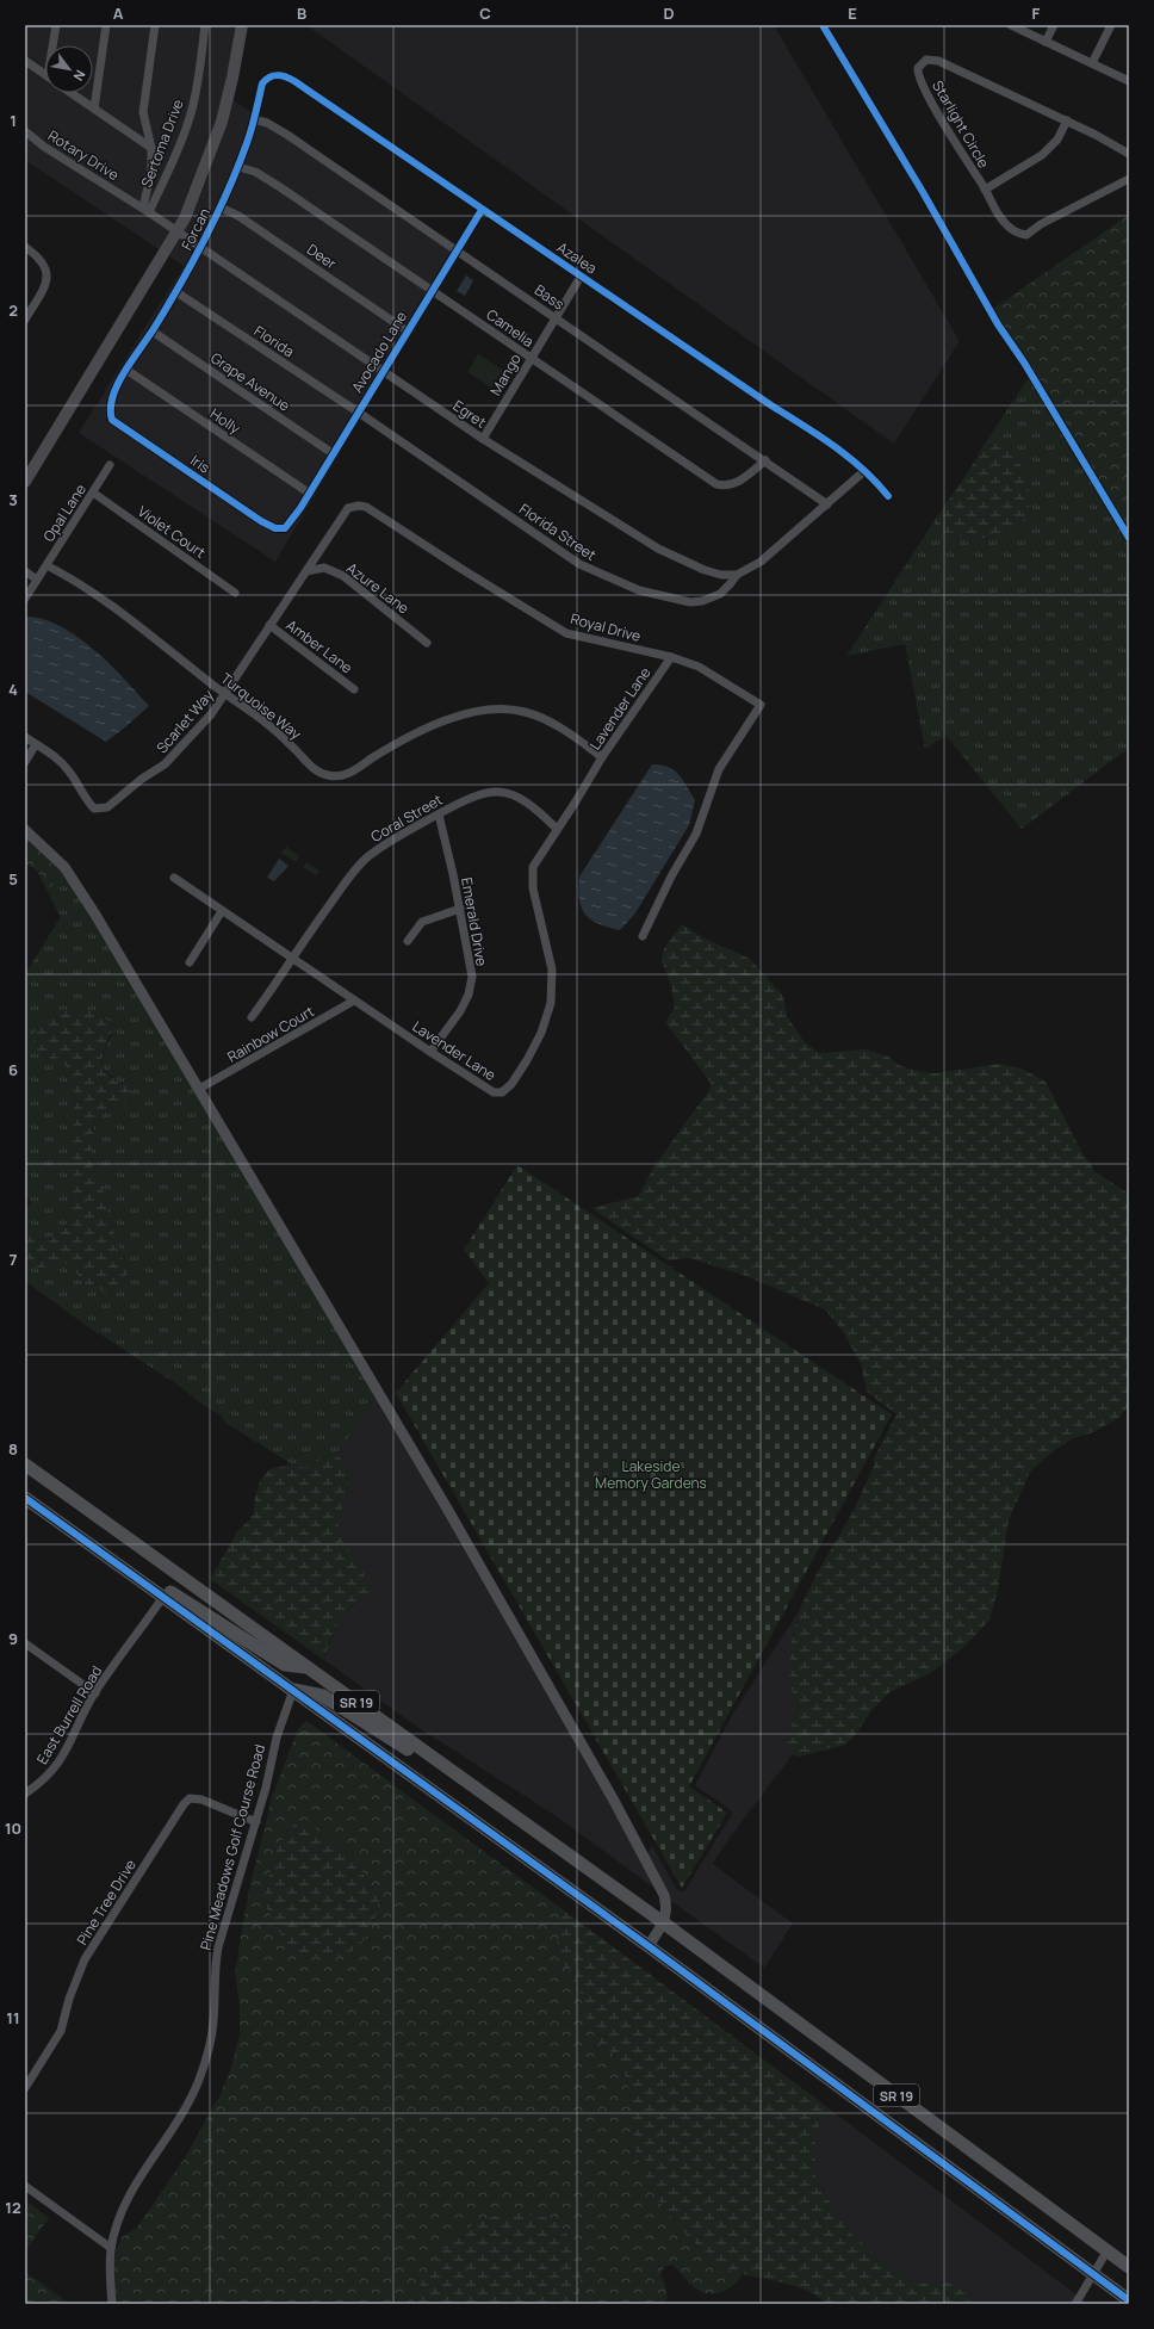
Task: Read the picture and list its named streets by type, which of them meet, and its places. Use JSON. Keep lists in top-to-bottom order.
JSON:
{
  "streets": {
    "main road": ["SR 19"],
    "street": [
      "Starlight Circle",
      "Sertoma Drive",
      "Rotary Drive",
      "Forcan",
      "Deer",
      "Azalea",
      "Bass",
      "Camelia",
      "Florida",
      "Avocado Lane",
      "Mango",
      "Grape Avenue",
      "Egret",
      "Holly",
      "Iris",
      "Opal Lane",
      "Violet Court",
      "Florida Street",
      "Azure Lane",
      "Royal Drive",
      "Amber Lane",
      "Turquoise Way",
      "Lavender Lane",
      "Scarlet Way",
      "Coral Street",
      "Emerald Drive",
      "Rainbow Court",
      "East Burrell Road",
      "Pine Meadows Golf Course Road",
      "Pine Tree Drive"
    ]
  },
  "crossings": [
    ["Sertoma Drive", "Rotary Drive"],
    ["Rotary Drive", "Forcan"],
    ["Rotary Drive", "Egret"],
    ["Forcan", "Deer"],
    ["Forcan", "Azalea"],
    ["Forcan", "Bass"],
    ["Forcan", "Camelia"],
    ["Forcan", "Florida"],
    ["Forcan", "Grape Avenue"],
    ["Forcan", "Egret"],
    ["Forcan", "Holly"],
    ["Forcan", "Iris"],
    ["Deer", "Avocado Lane"],
    ["Azalea", "Avocado Lane"],
    ["Azalea", "Mango"],
    ["Azalea", "Florida Street"],
    ["Bass", "Camelia"],
    ["Bass", "Avocado Lane"],
    ["Bass", "Mango"],
    ["Bass", "Florida Street"],
    ["Camelia", "Avocado Lane"],
    ["Camelia", "Mango"],
    ["Florida", "Avocado Lane"],
    ["Florida", "Florida Street"],
    ["Avocado Lane", "Grape Avenue"],
    ["Avocado Lane", "Egret"],
    ["Avocado Lane", "Holly"],
    ["Avocado Lane", "Iris"],
    ["Avocado Lane", "Florida Street"],
    ["Mango", "Egret"],
    ["Egret", "Florida Street"],
    ["Opal Lane", "Violet Court"],
    ["Opal Lane", "Turquoise Way"],
    ["Azure Lane", "Royal Drive"],
    ["Royal Drive", "Amber Lane"],
    ["Royal Drive", "Lavender Lane"],
    ["Royal Drive", "Scarlet Way"],
    ["Amber Lane", "Scarlet Way"],
    ["Turquoise Way", "Lavender Lane"],
    ["Turquoise Way", "Scarlet Way"],
    ["Lavender Lane", "Coral Street"],
    ["Lavender Lane", "Emerald Drive"],
    ["Lavender Lane", "Rainbow Court"],
    ["Coral Street", "Emerald Drive"],
    ["SR 19", "East Burrell Road"],
    ["SR 19", "Pine Meadows Golf Course Road"],
    ["Pine Meadows Golf Course Road", "Pine Tree Drive"]
  ],
  "parks": ["Lakeside Memory Gardens"],
  "north": "bottom right",
  "grid": {
    "columns": [
      "A",
      "B",
      "C",
      "D",
      "E",
      "F"
    ],
    "rows": [
      "1",
      "2",
      "3",
      "4",
      "5",
      "6",
      "7",
      "8",
      "9",
      "10",
      "11",
      "12"
    ]
  }
}
